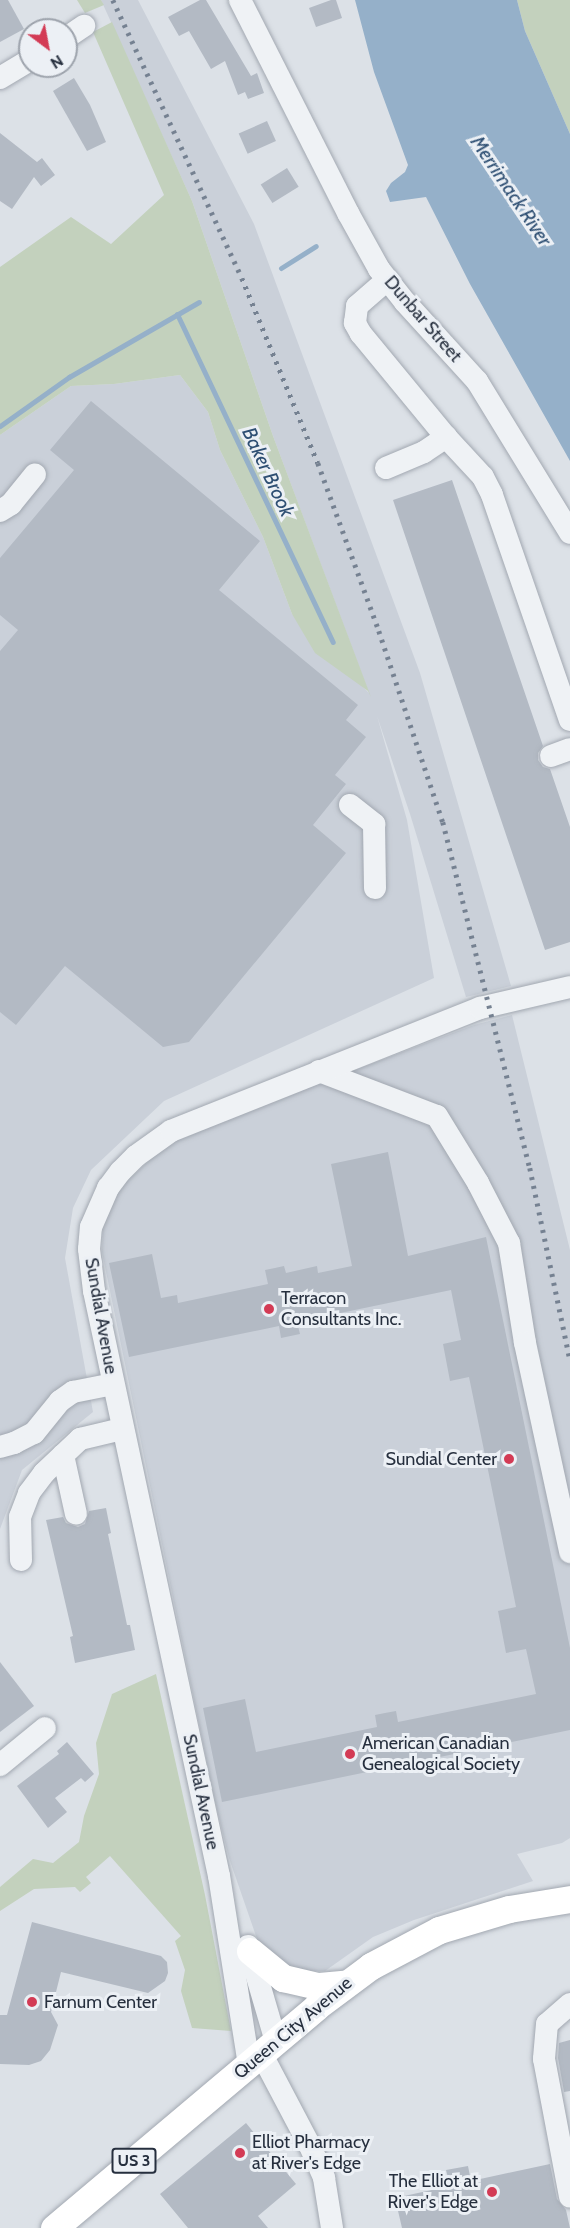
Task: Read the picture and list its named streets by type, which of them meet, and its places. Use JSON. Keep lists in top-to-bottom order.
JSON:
{
  "streets": {
    "main road": ["Queen City Avenue", "US 3"],
    "street": ["Dunbar Street", "Sundial Avenue"]
  },
  "crossings": [
    ["Sundial Avenue", "Queen City Avenue"]
  ],
  "water": ["Merrimack River", "Baker Brook"],
  "places": [
    "Terracon Consultants Inc.",
    "Sundial Center",
    "American Canadian Genealogical Society",
    "Farnum Center",
    "Elliot Pharmacy at River's Edge",
    "The Elliot at River's Edge"
  ],
  "north": "bottom right"
}
